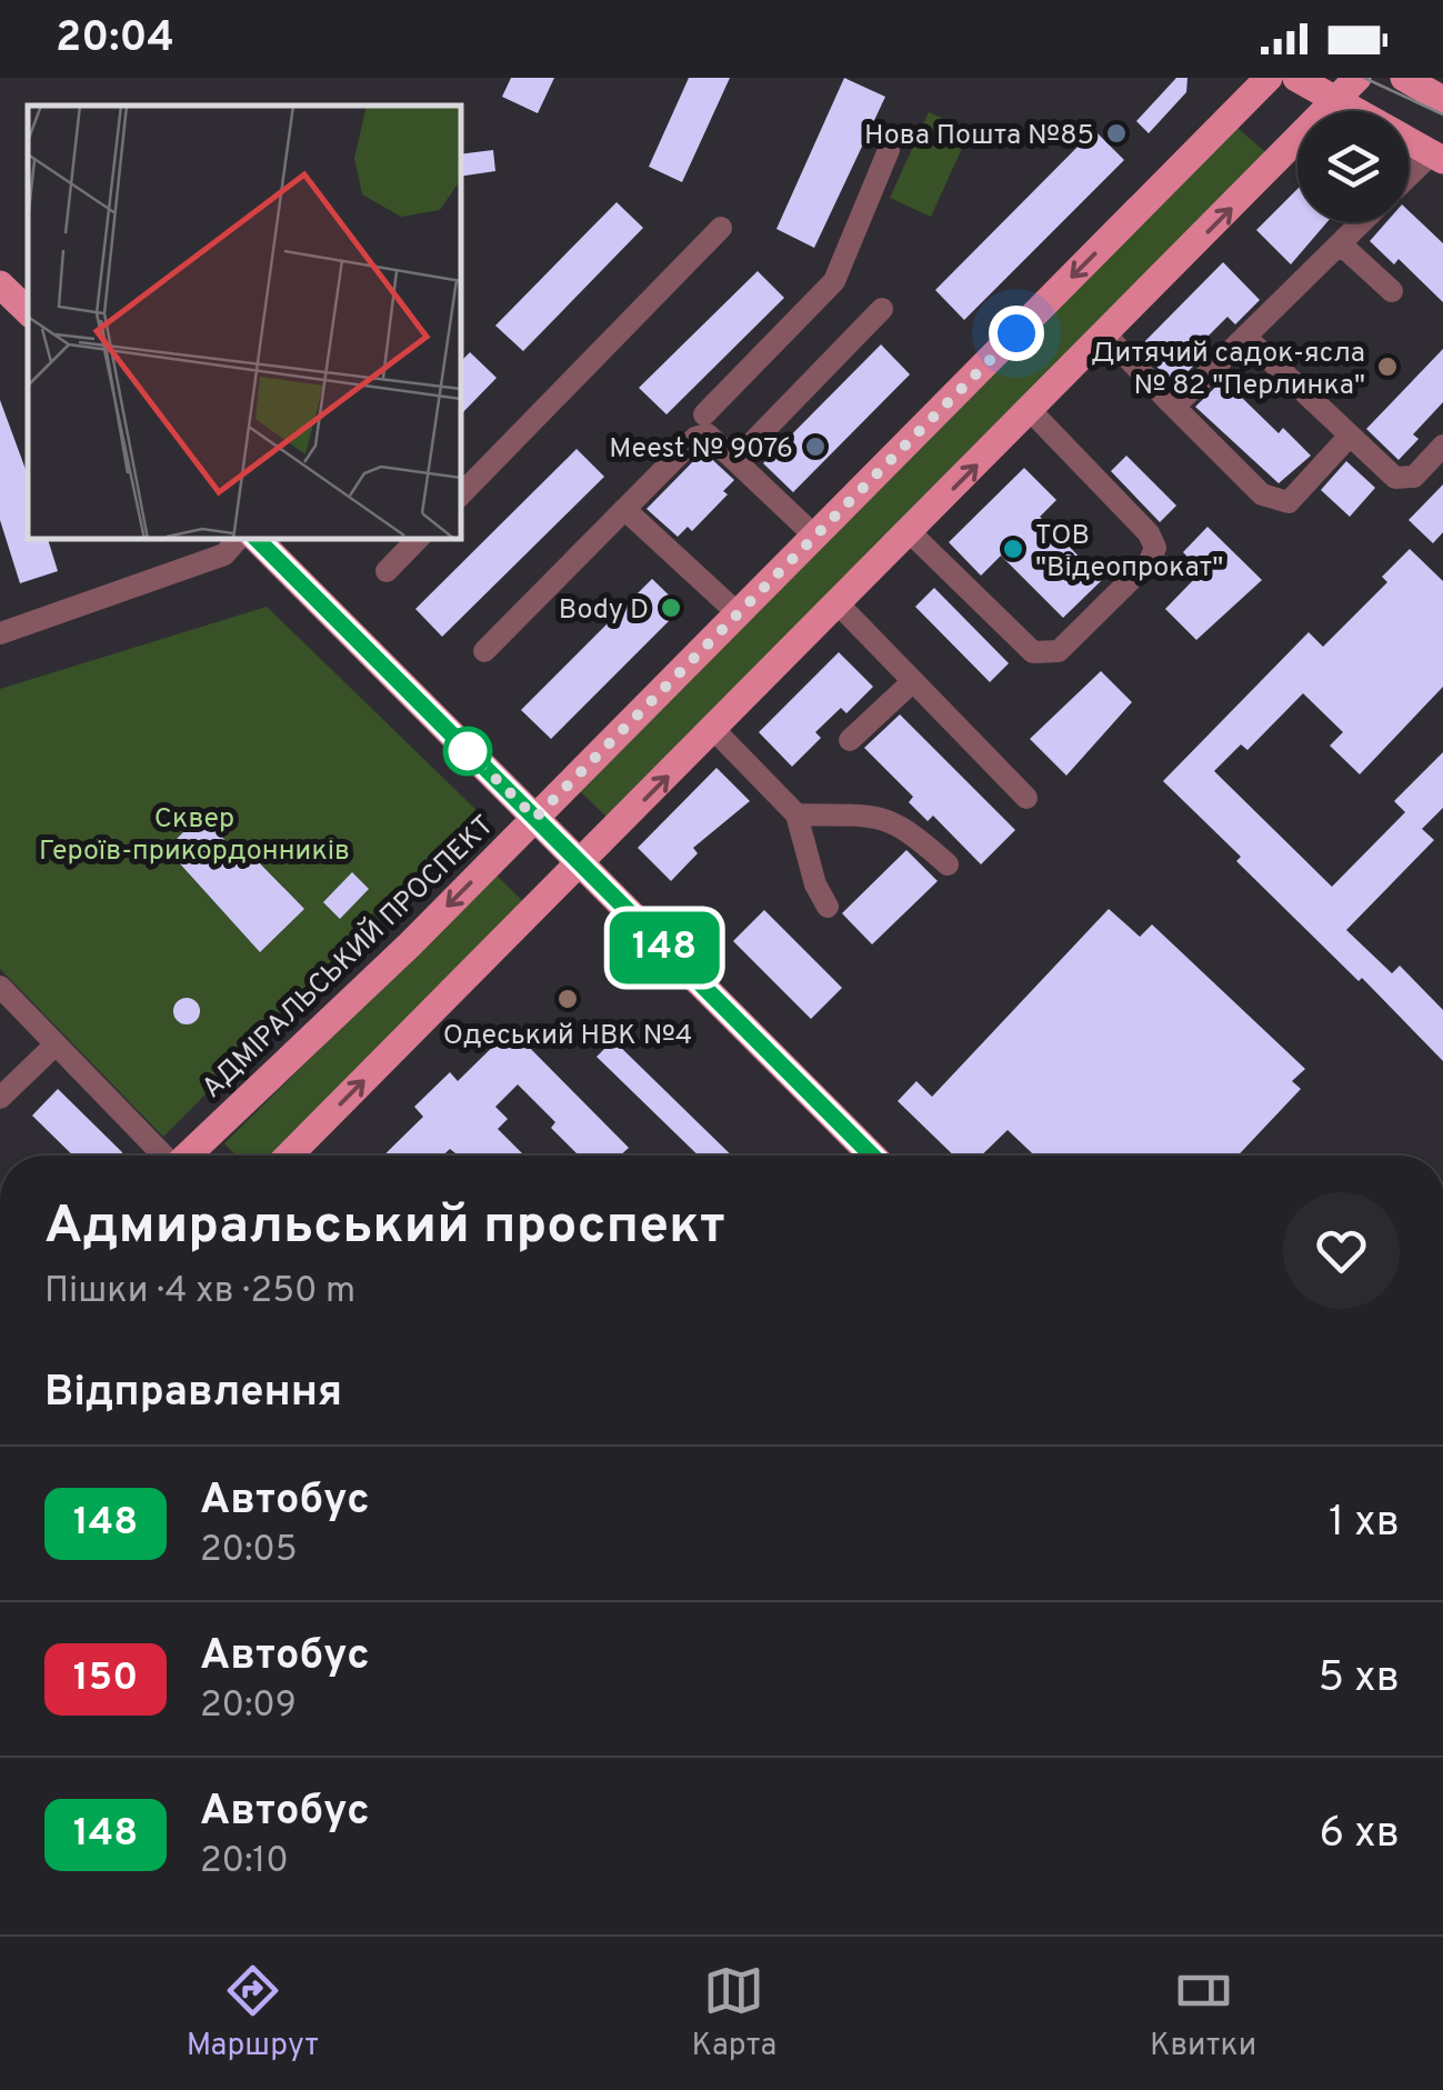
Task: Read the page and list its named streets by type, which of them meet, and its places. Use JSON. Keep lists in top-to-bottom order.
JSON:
{
  "streets": {
    "main road": ["АДМІРАЛЬСЬКИЙ ПРОСПЕКТ"]
  },
  "parks": ["Сквер Героїв-прикордонників"],
  "places": [
    "Нова Пошта №85",
    "Дитячий садок-ясла № 82 \"Перлинка\"",
    "Meest № 9076",
    "ТОВ \"Відеопрокат\"",
    "Body D",
    "Одеський НВК №4"
  ],
  "lines": ["bus line 148"],
  "page": {
    "status": "20:04",
    "on_map": "148",
    "heading": [
      ["Адмиральський проспект", "Пішки · 4 хв · 250 m"],
      "Відправлення"
    ],
    "list": [
      {
        "mark": "148",
        "name": "Автобус",
        "note": "20:05",
        "value": "1 хв"
      },
      {
        "mark": "150",
        "name": "Автобус",
        "note": "20:09",
        "value": "5 хв"
      },
      {
        "mark": "148",
        "name": "Автобус",
        "note": "20:10",
        "value": "6 хв"
      }
    ],
    "tabs": ["Маршрут", "Карта", "Квитки"]
  }
}
